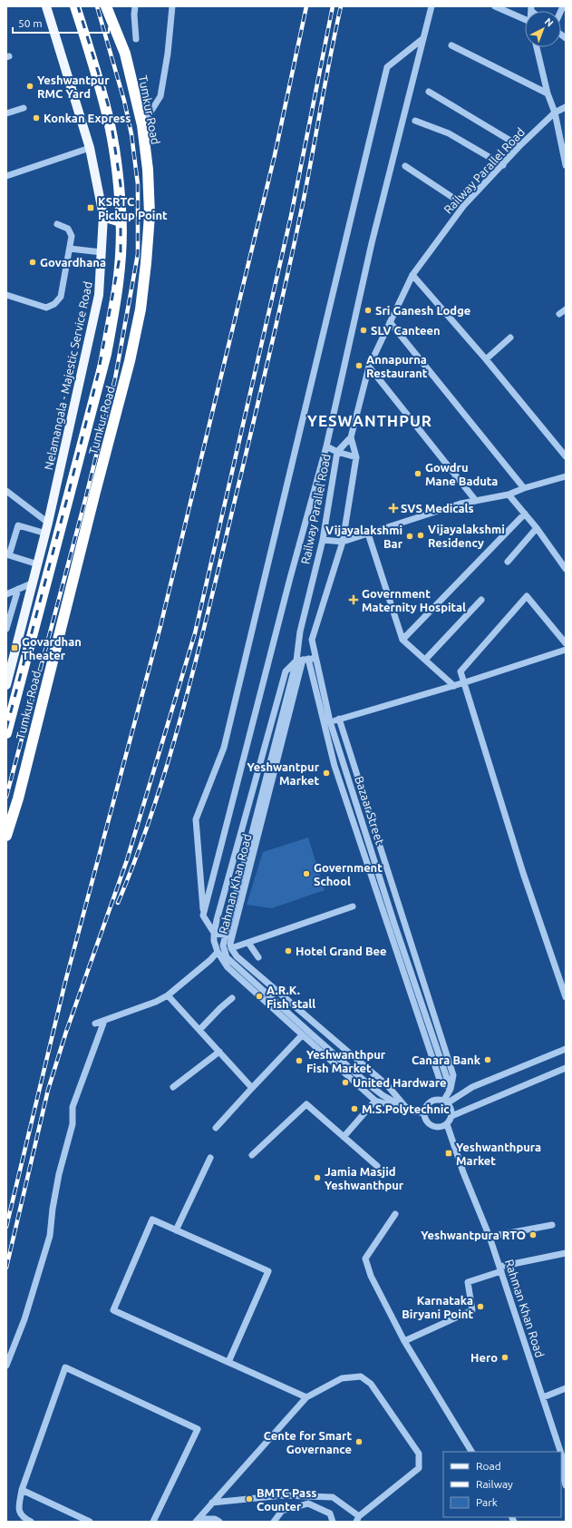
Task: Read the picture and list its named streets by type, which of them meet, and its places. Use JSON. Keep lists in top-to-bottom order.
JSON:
{
  "streets": {
    "highway": ["Tumkur Road"],
    "main road": ["Nelamangala - Majestic Service Road"],
    "street": ["Railway Parallel Road", "Bazaar Street", "Rahman Khan Road"]
  },
  "crossings": [
    ["Railway Parallel Road", "Rahman Khan Road"]
  ],
  "districts": ["YESWANTHPUR"],
  "places": {
    "other": [
      "Yeshwantpur RMC Yard",
      "Konkan Express",
      "Govardhana",
      "Sri Ganesh Lodge",
      "SLV Canteen",
      "Annapurna Restaurant",
      "Gowdru Mane Baduta",
      "Vijayalakshmi Residency",
      "Vijayalakshmi Bar",
      "Yeshwantpur Market",
      "Government School",
      "Hotel Grand Bee",
      "A.R.K. Fish stall",
      "Canara Bank",
      "Yeshwanthpur Fish Market",
      "United Hardware",
      "M.S.Polytechnic",
      "Jamia Masjid Yeshwanthpur",
      "Yeshwantpura RTO",
      "Karnataka Biryani Point",
      "Hero",
      "Cente for Smart Governance",
      "BMTC Pass Counter"
    ],
    "transit": ["KSRTC Pickup Point", "Govardhan Theater", "Yeshwanthpura Market"],
    "health": ["SVS Medicals", "Government Maternity Hospital"]
  },
  "legend": ["Road", "Railway", "Park"],
  "scale_bar": "50 m",
  "north": "top right"
}
